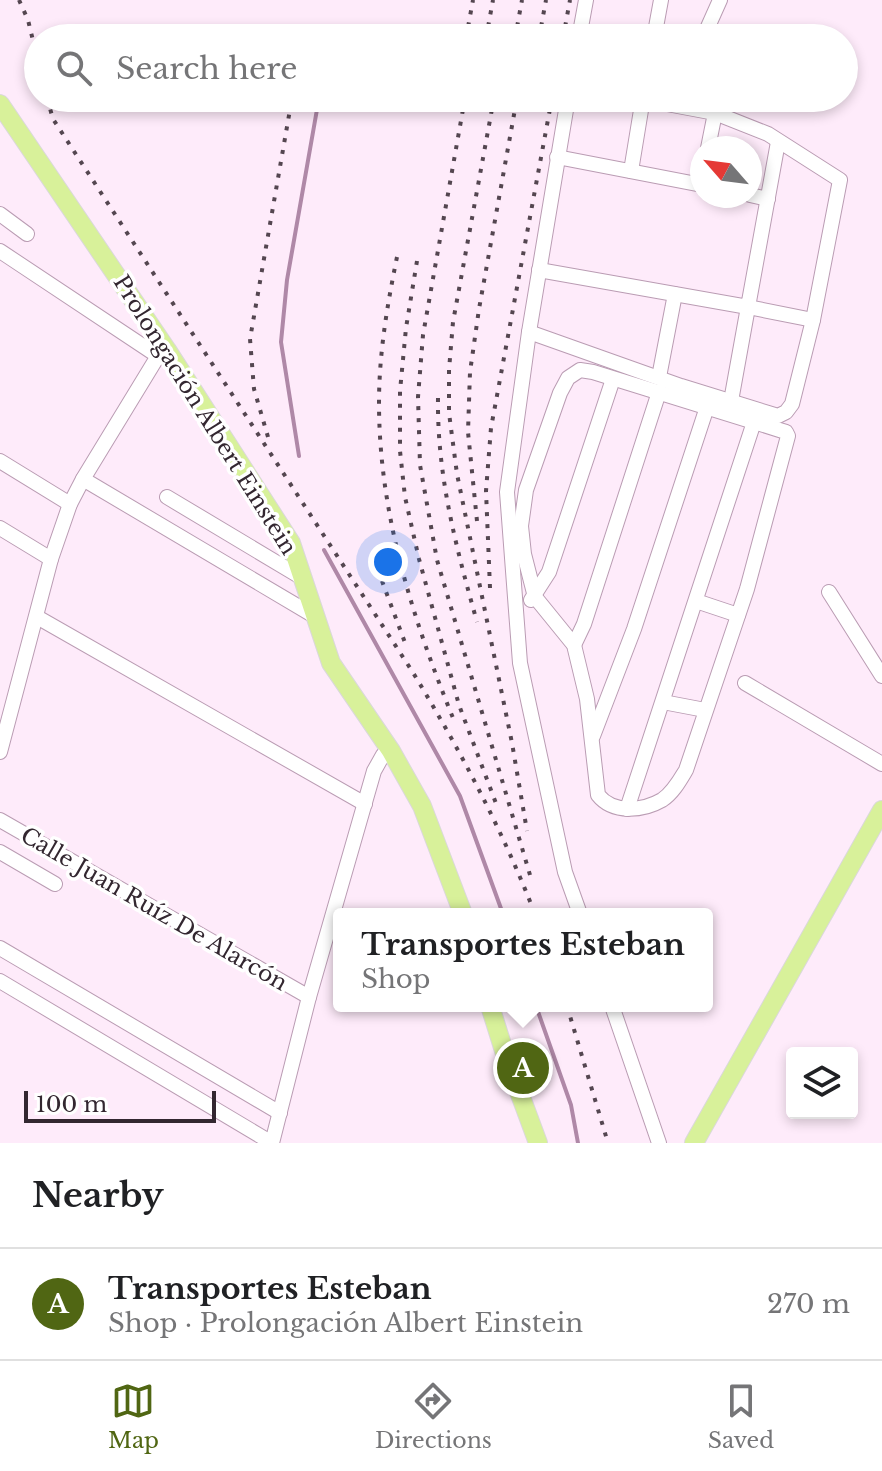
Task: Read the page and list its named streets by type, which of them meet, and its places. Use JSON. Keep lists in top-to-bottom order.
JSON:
{
  "streets": {
    "main road": ["Prolongación Albert Einstein"],
    "street": ["Calle Juan Ruíz De Alarcón"]
  },
  "scale_bar": "100 m",
  "north": "top left",
  "page": {
    "search": "Search here",
    "popup": ["Transportes Esteban", "Shop"],
    "pins": "A",
    "scale": "100 m",
    "heading": "Nearby",
    "list": [
      {
        "mark": "A",
        "name": "Transportes Esteban",
        "note": "Shop · Prolongación Albert Einstein",
        "value": "270 m"
      }
    ],
    "nav": ["Map", "Directions", "Saved"]
  }
}
